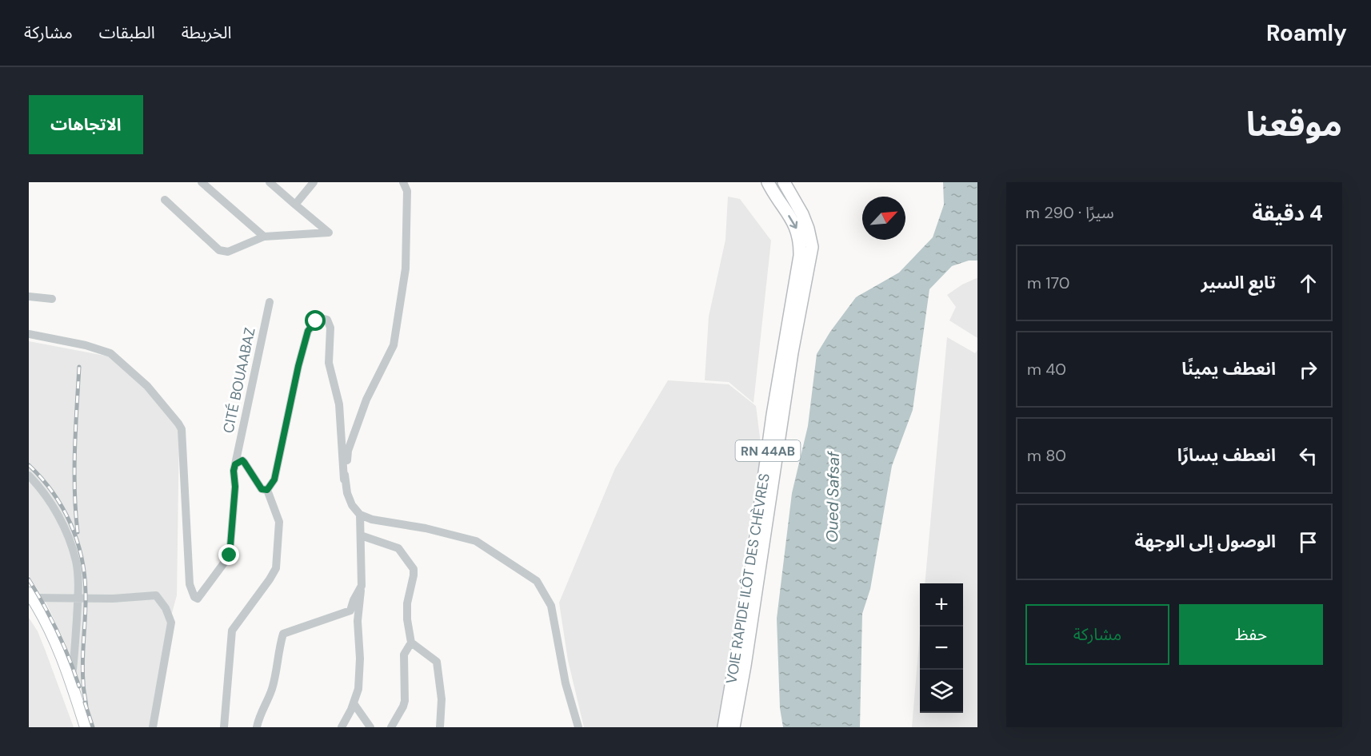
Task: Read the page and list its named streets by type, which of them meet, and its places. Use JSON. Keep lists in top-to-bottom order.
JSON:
{
  "streets": {
    "highway": ["RN 44AB", "VOIE RAPIDE ILÔT DES CHÈVRES"],
    "street": ["CITÉ BOUAABAZ"]
  },
  "water": ["Oued Safsaf"],
  "north": "top right",
  "page": {
    "header": "Roamly",
    "nav": ["الخريطة", "الطبقات", "مشاركة"],
    "title": "موقعنا",
    "buttons": [
      "الاتجاهات",
      ["حفظ", "مشاركة"]
    ],
    "heading": ["4 دقيقة", "سيرًا · 290 m"],
    "list": [
      ["تابع السير", "170 m"],
      ["انعطف يمينًا", "40 m"],
      ["انعطف يسارًا", "80 m"],
      "الوصول إلى الوجهة"
    ],
    "map_buttons": ["+", "−"]
  }
}
